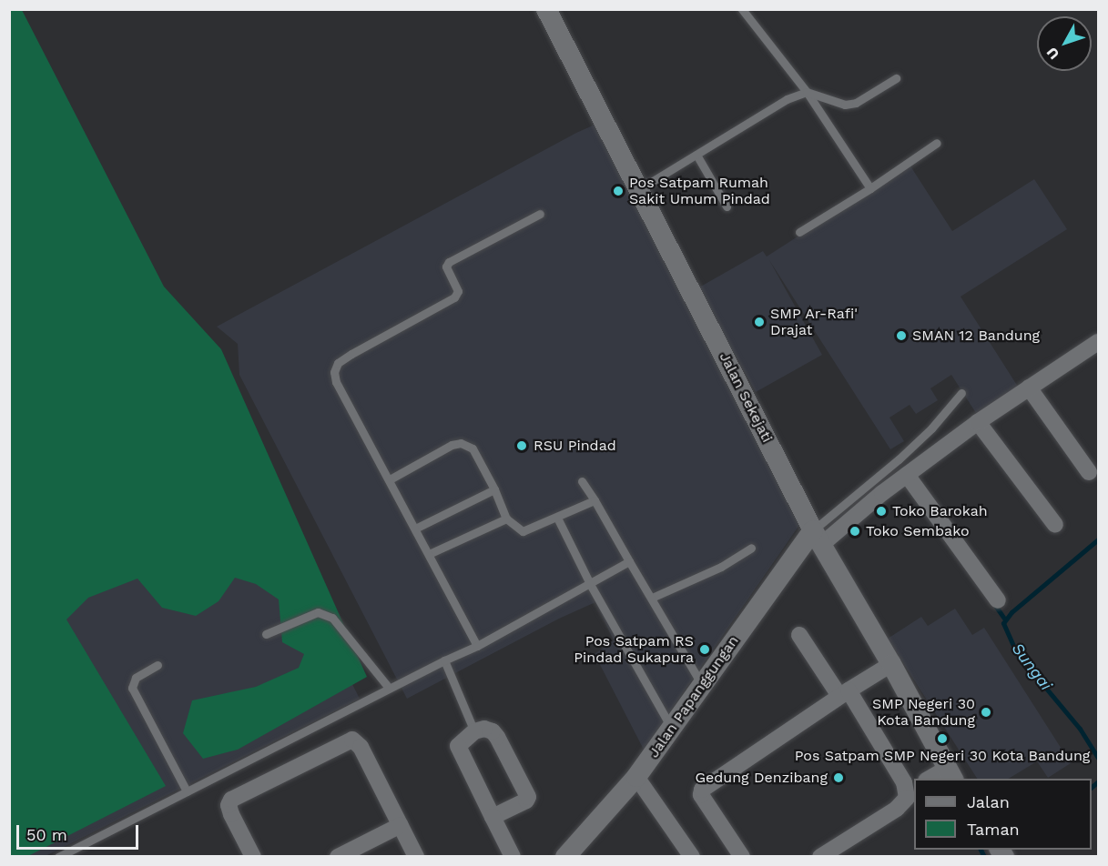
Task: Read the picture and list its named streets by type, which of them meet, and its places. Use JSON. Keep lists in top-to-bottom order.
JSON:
{
  "streets": {
    "street": ["Jalan Sekejati", "Jalan Papanggungan"]
  },
  "crossings": [
    ["Jalan Sekejati", "Jalan Papanggungan"]
  ],
  "water": ["Sungai"],
  "places": [
    "Pos Satpam Rumah Sakit Umum Pindad",
    "SMP Ar-Rafi' Drajat",
    "SMAN 12 Bandung",
    "RSU Pindad",
    "Toko Barokah",
    "Toko Sembako",
    "Pos Satpam RS Pindad Sukapura",
    "SMP Negeri 30 Kota Bandung",
    "Pos Satpam SMP Negeri 30 Kota Bandung",
    "Gedung Denzibang"
  ],
  "legend": ["Jalan", "Taman"],
  "scale_bar": "50 m",
  "north": "bottom left"
}
